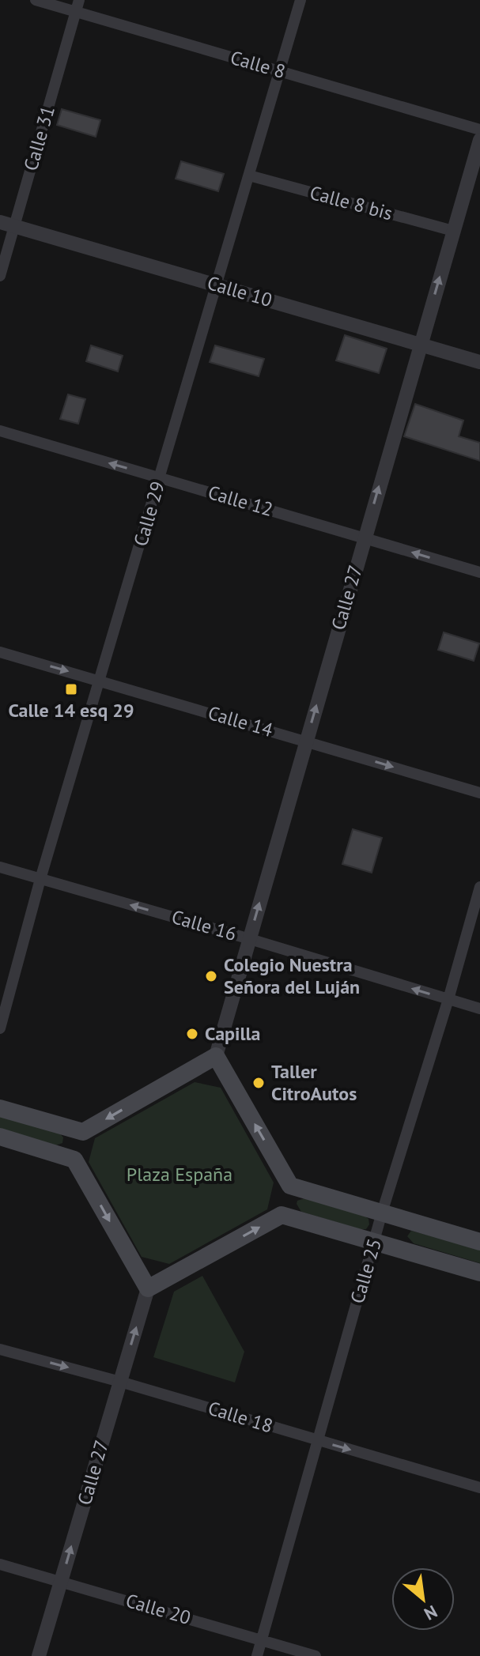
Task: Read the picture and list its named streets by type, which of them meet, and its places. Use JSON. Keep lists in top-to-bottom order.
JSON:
{
  "streets": {
    "street": [
      "Calle 8",
      "Calle 31",
      "Calle 8 bis",
      "Calle 10",
      "Calle 12",
      "Calle 29",
      "Calle 27",
      "Calle 14",
      "Calle 16",
      "Calle 25",
      "Calle 18",
      "Calle 20"
    ]
  },
  "crossings": [
    ["Calle 8", "Calle 31"],
    ["Calle 8", "Calle 29"],
    ["Calle 31", "Calle 10"],
    ["Calle 8 bis", "Calle 29"],
    ["Calle 8 bis", "Calle 27"],
    ["Calle 10", "Calle 29"],
    ["Calle 10", "Calle 27"],
    ["Calle 12", "Calle 29"],
    ["Calle 12", "Calle 27"],
    ["Calle 29", "Calle 14"],
    ["Calle 29", "Calle 16"],
    ["Calle 27", "Calle 14"],
    ["Calle 27", "Calle 16"],
    ["Calle 27", "Calle 18"],
    ["Calle 27", "Calle 20"],
    ["Calle 16", "Calle 25"],
    ["Calle 25", "Calle 18"],
    ["Calle 25", "Calle 20"]
  ],
  "one_way": [
    "Calle 12",
    "Calle 27",
    "Calle 14",
    "Calle 16",
    "Calle 18"
  ],
  "parks": ["Plaza España"],
  "places": {
    "transit": ["Calle 14 esq 29"],
    "other": ["Colegio Nuestra Señora del Luján", "Capilla", "Taller CitroAutos"]
  },
  "north": "bottom right"
}
